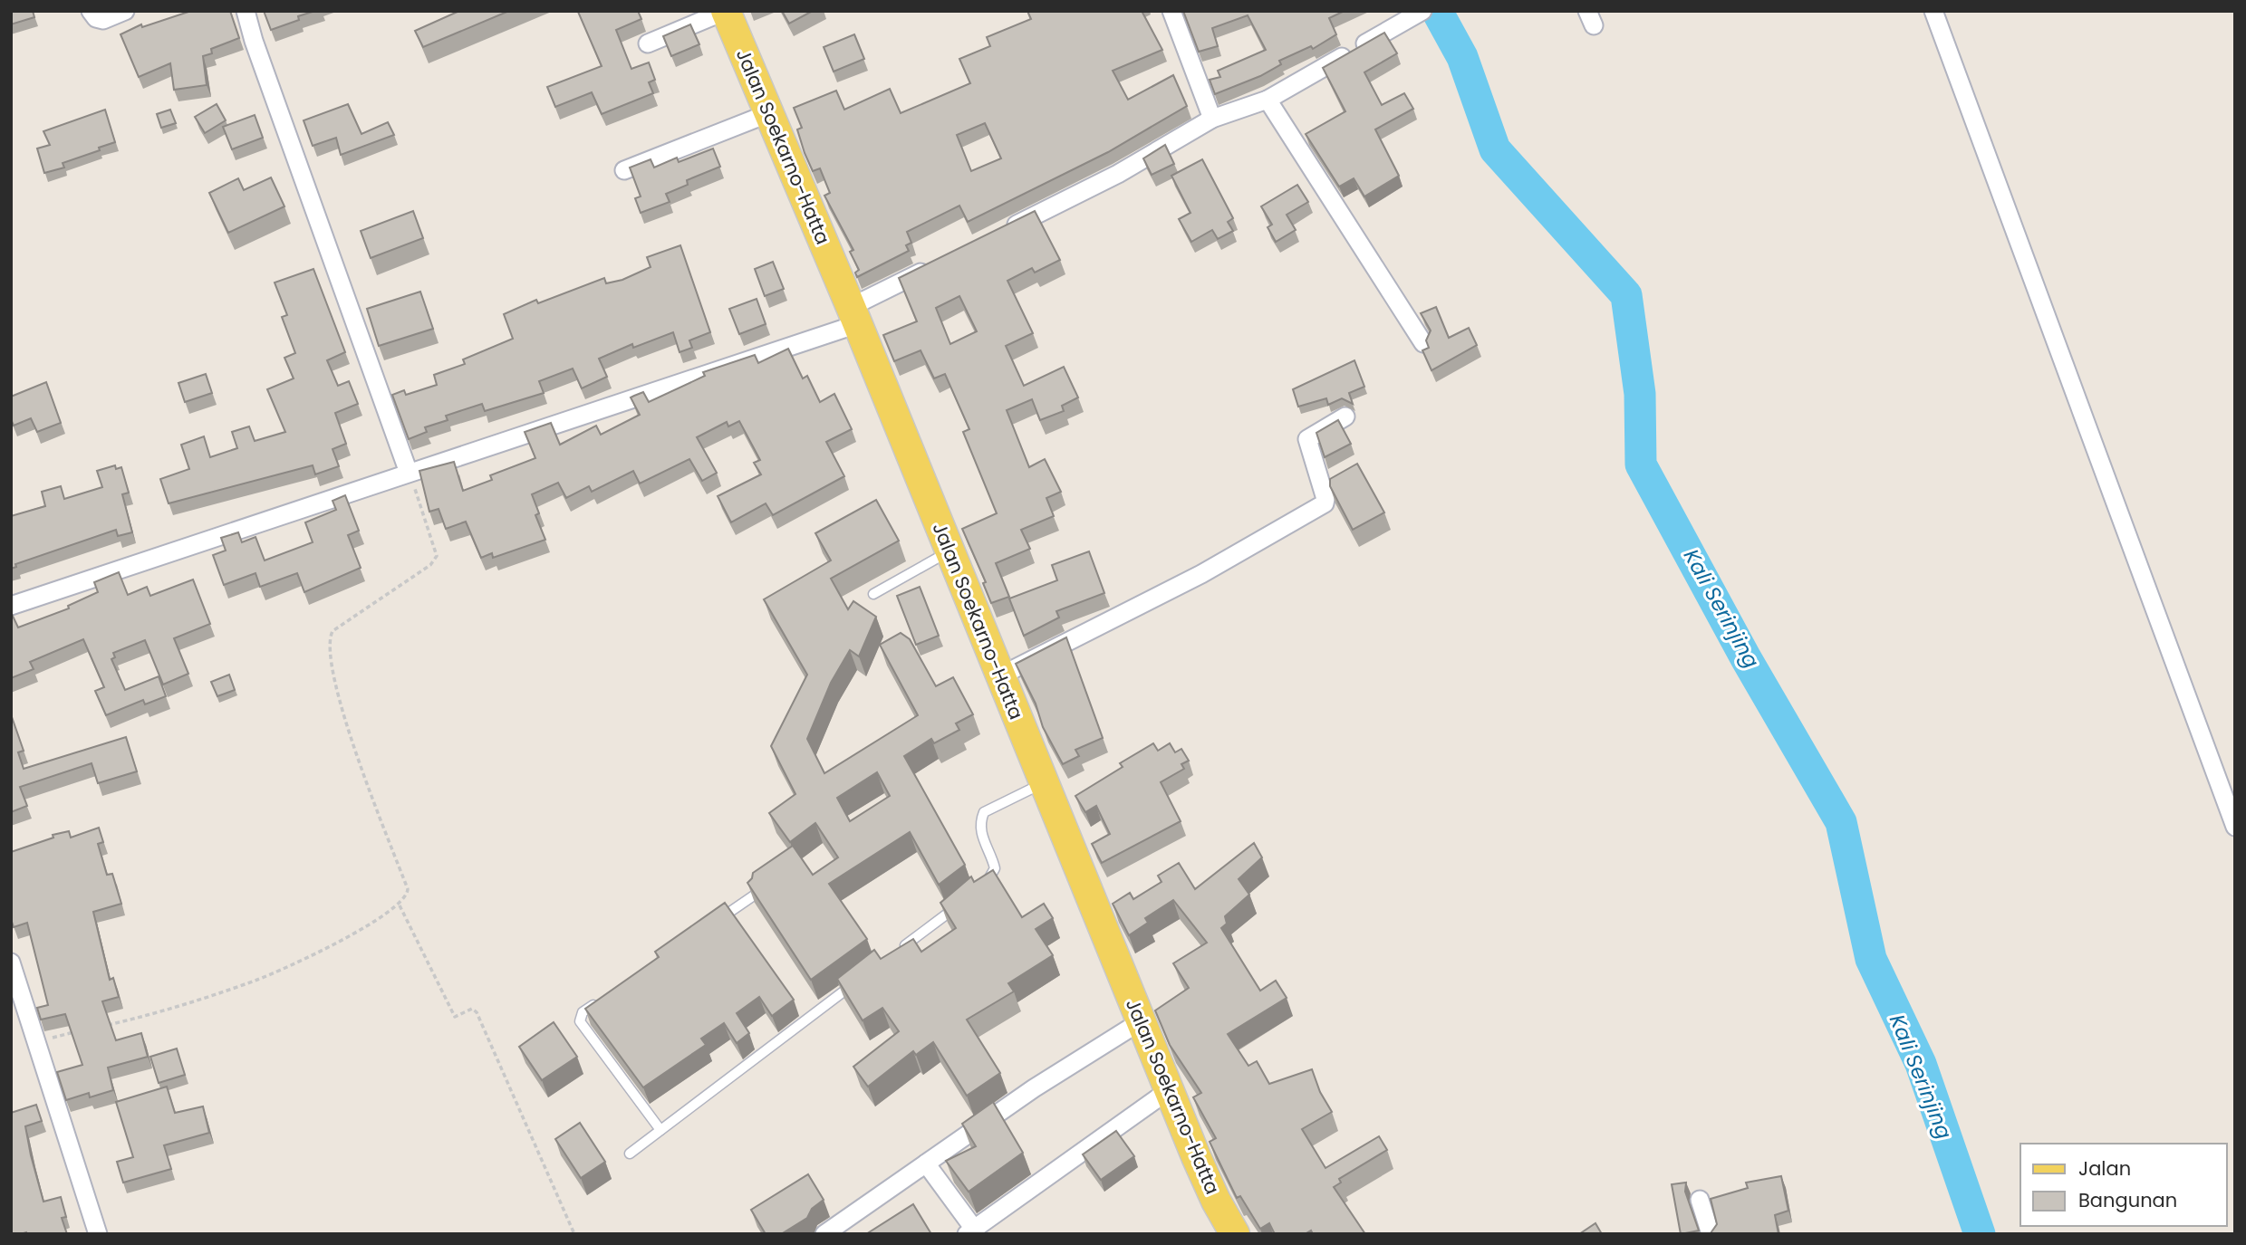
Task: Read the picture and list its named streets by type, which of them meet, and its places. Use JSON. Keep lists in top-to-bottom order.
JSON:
{
  "streets": {
    "main road": ["Jalan Soekarno-Hatta"]
  },
  "water": ["Kali Serinjing"],
  "legend": ["Jalan", "Bangunan"]
}
